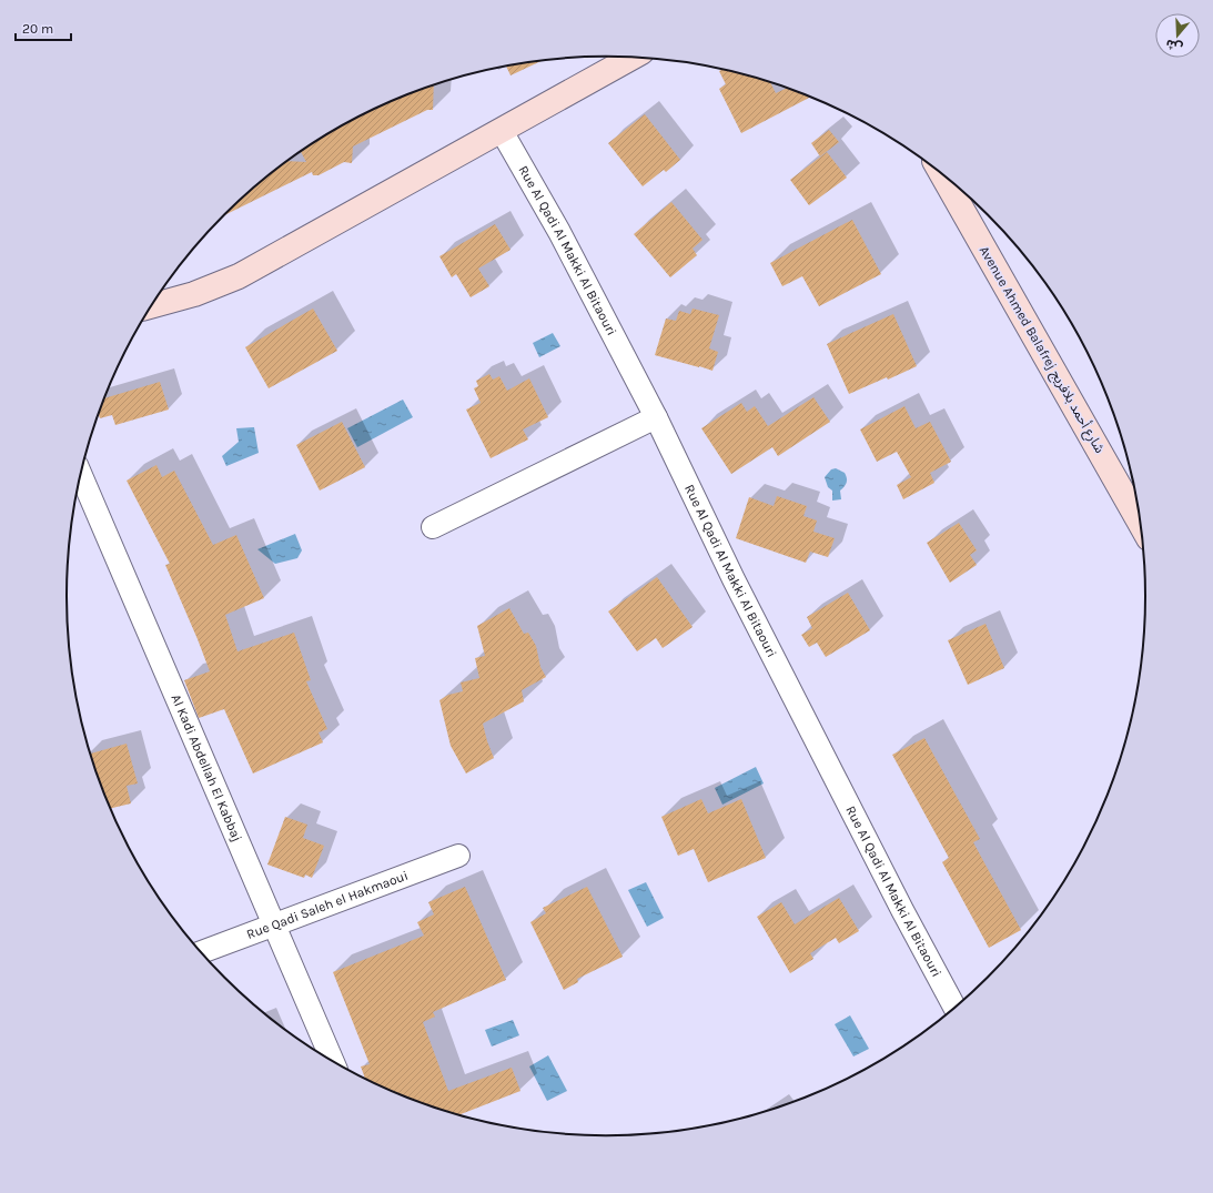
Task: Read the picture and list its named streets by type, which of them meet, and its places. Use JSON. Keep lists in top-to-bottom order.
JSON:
{
  "streets": {
    "main road": ["Avenue Ahmed Balafrej شارع أحمد بلافريج"],
    "street": ["Rue Al Qadi Al Makki Al Bitaouri", "Al Kadi Abdellah El Kabbaj", "Rue Qadi Saleh el Hakmaoui"]
  },
  "crossings": [
    ["Al Kadi Abdellah El Kabbaj", "Rue Qadi Saleh el Hakmaoui"]
  ],
  "scale_bar": "20 m",
  "north": "bottom"
}
